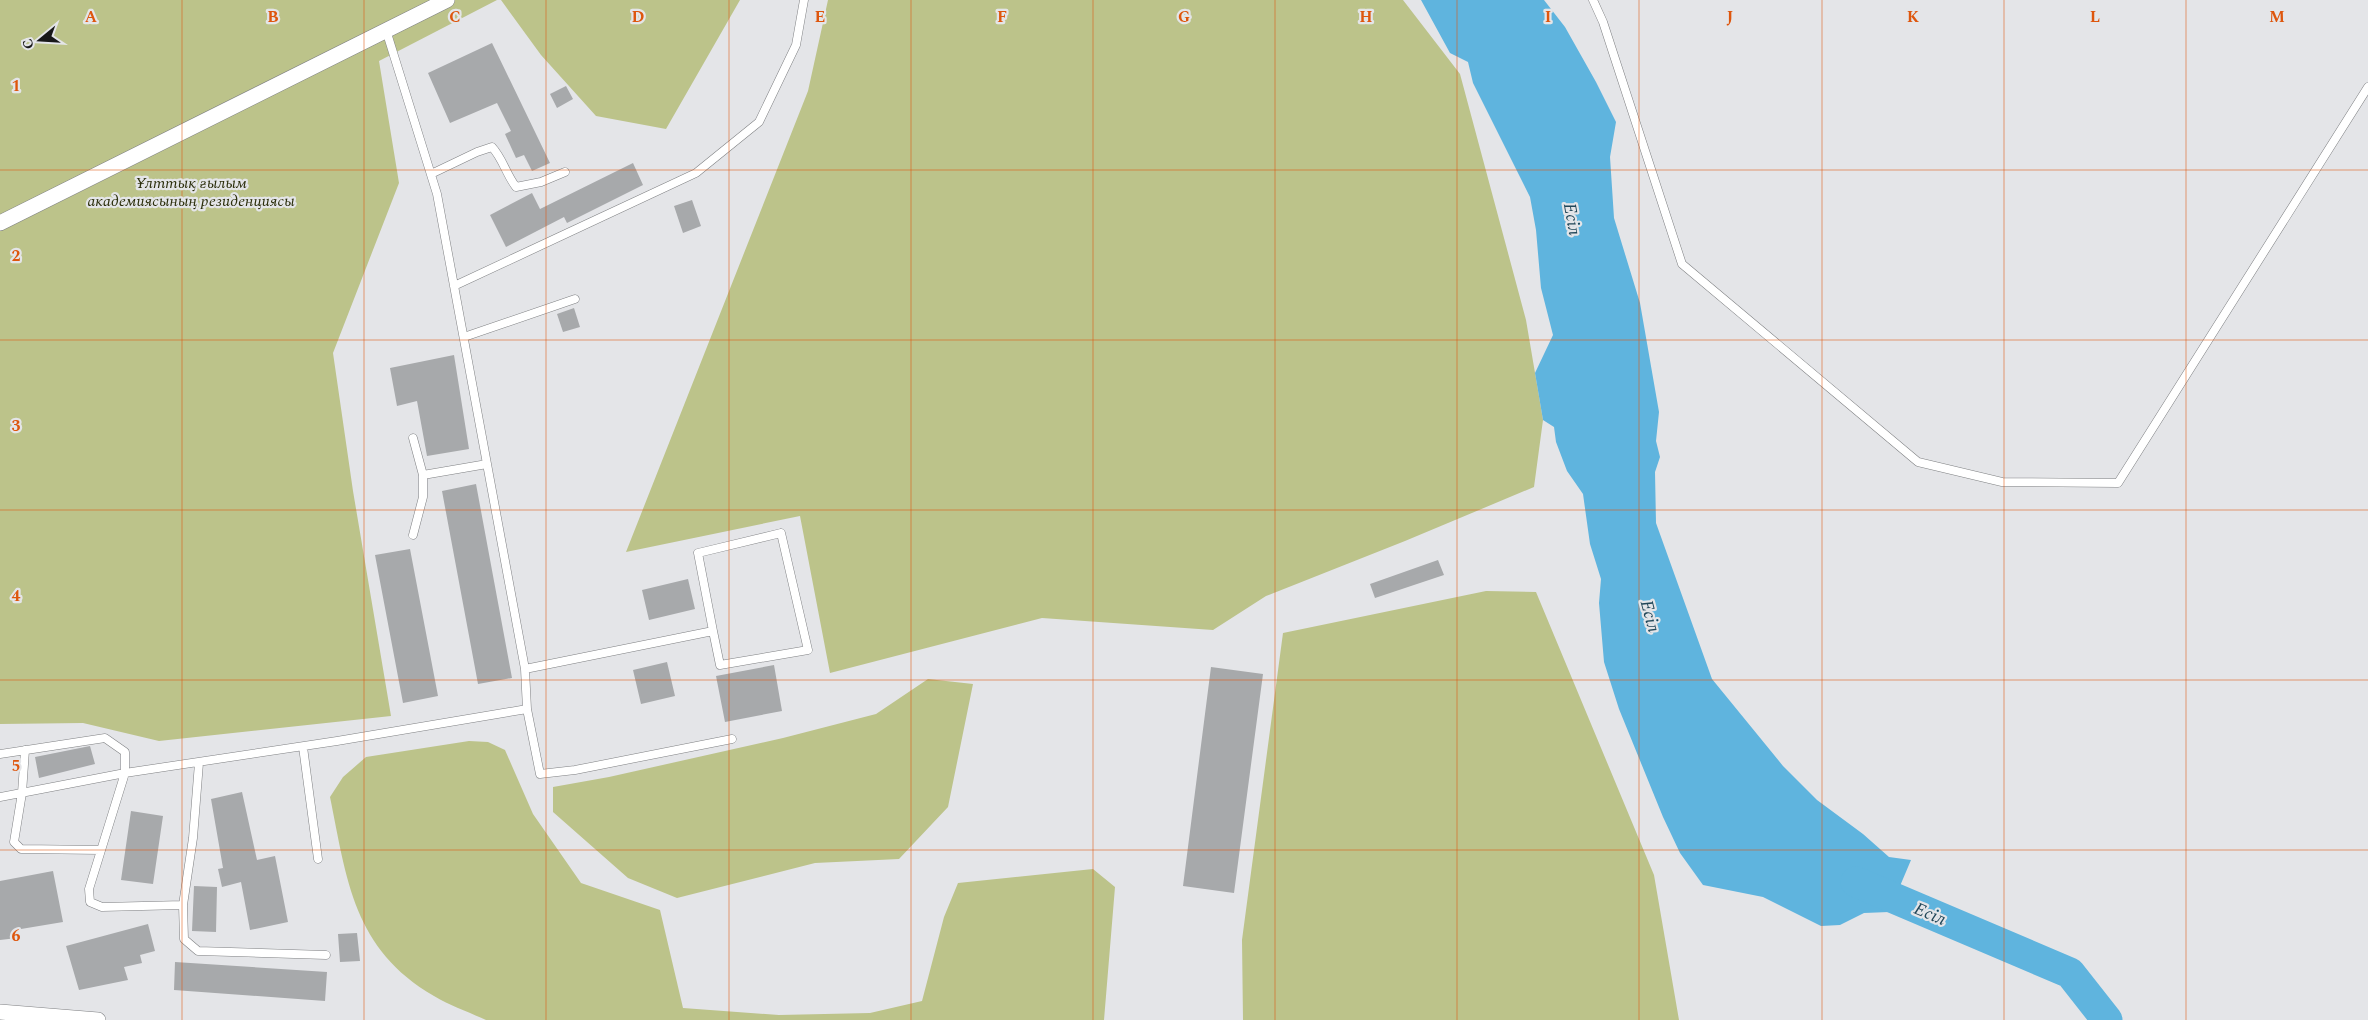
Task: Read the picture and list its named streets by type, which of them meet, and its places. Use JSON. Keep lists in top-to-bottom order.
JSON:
{
  "water": ["Есіл"],
  "parks": ["Ұлттық ғылым академиясының резиденциясы"],
  "north": "left",
  "grid": {
    "columns": [
      "A",
      "B",
      "C",
      "D",
      "E",
      "F",
      "G",
      "H",
      "I",
      "J",
      "K",
      "L",
      "M"
    ],
    "rows": [
      "1",
      "2",
      "3",
      "4",
      "5",
      "6"
    ]
  }
}
